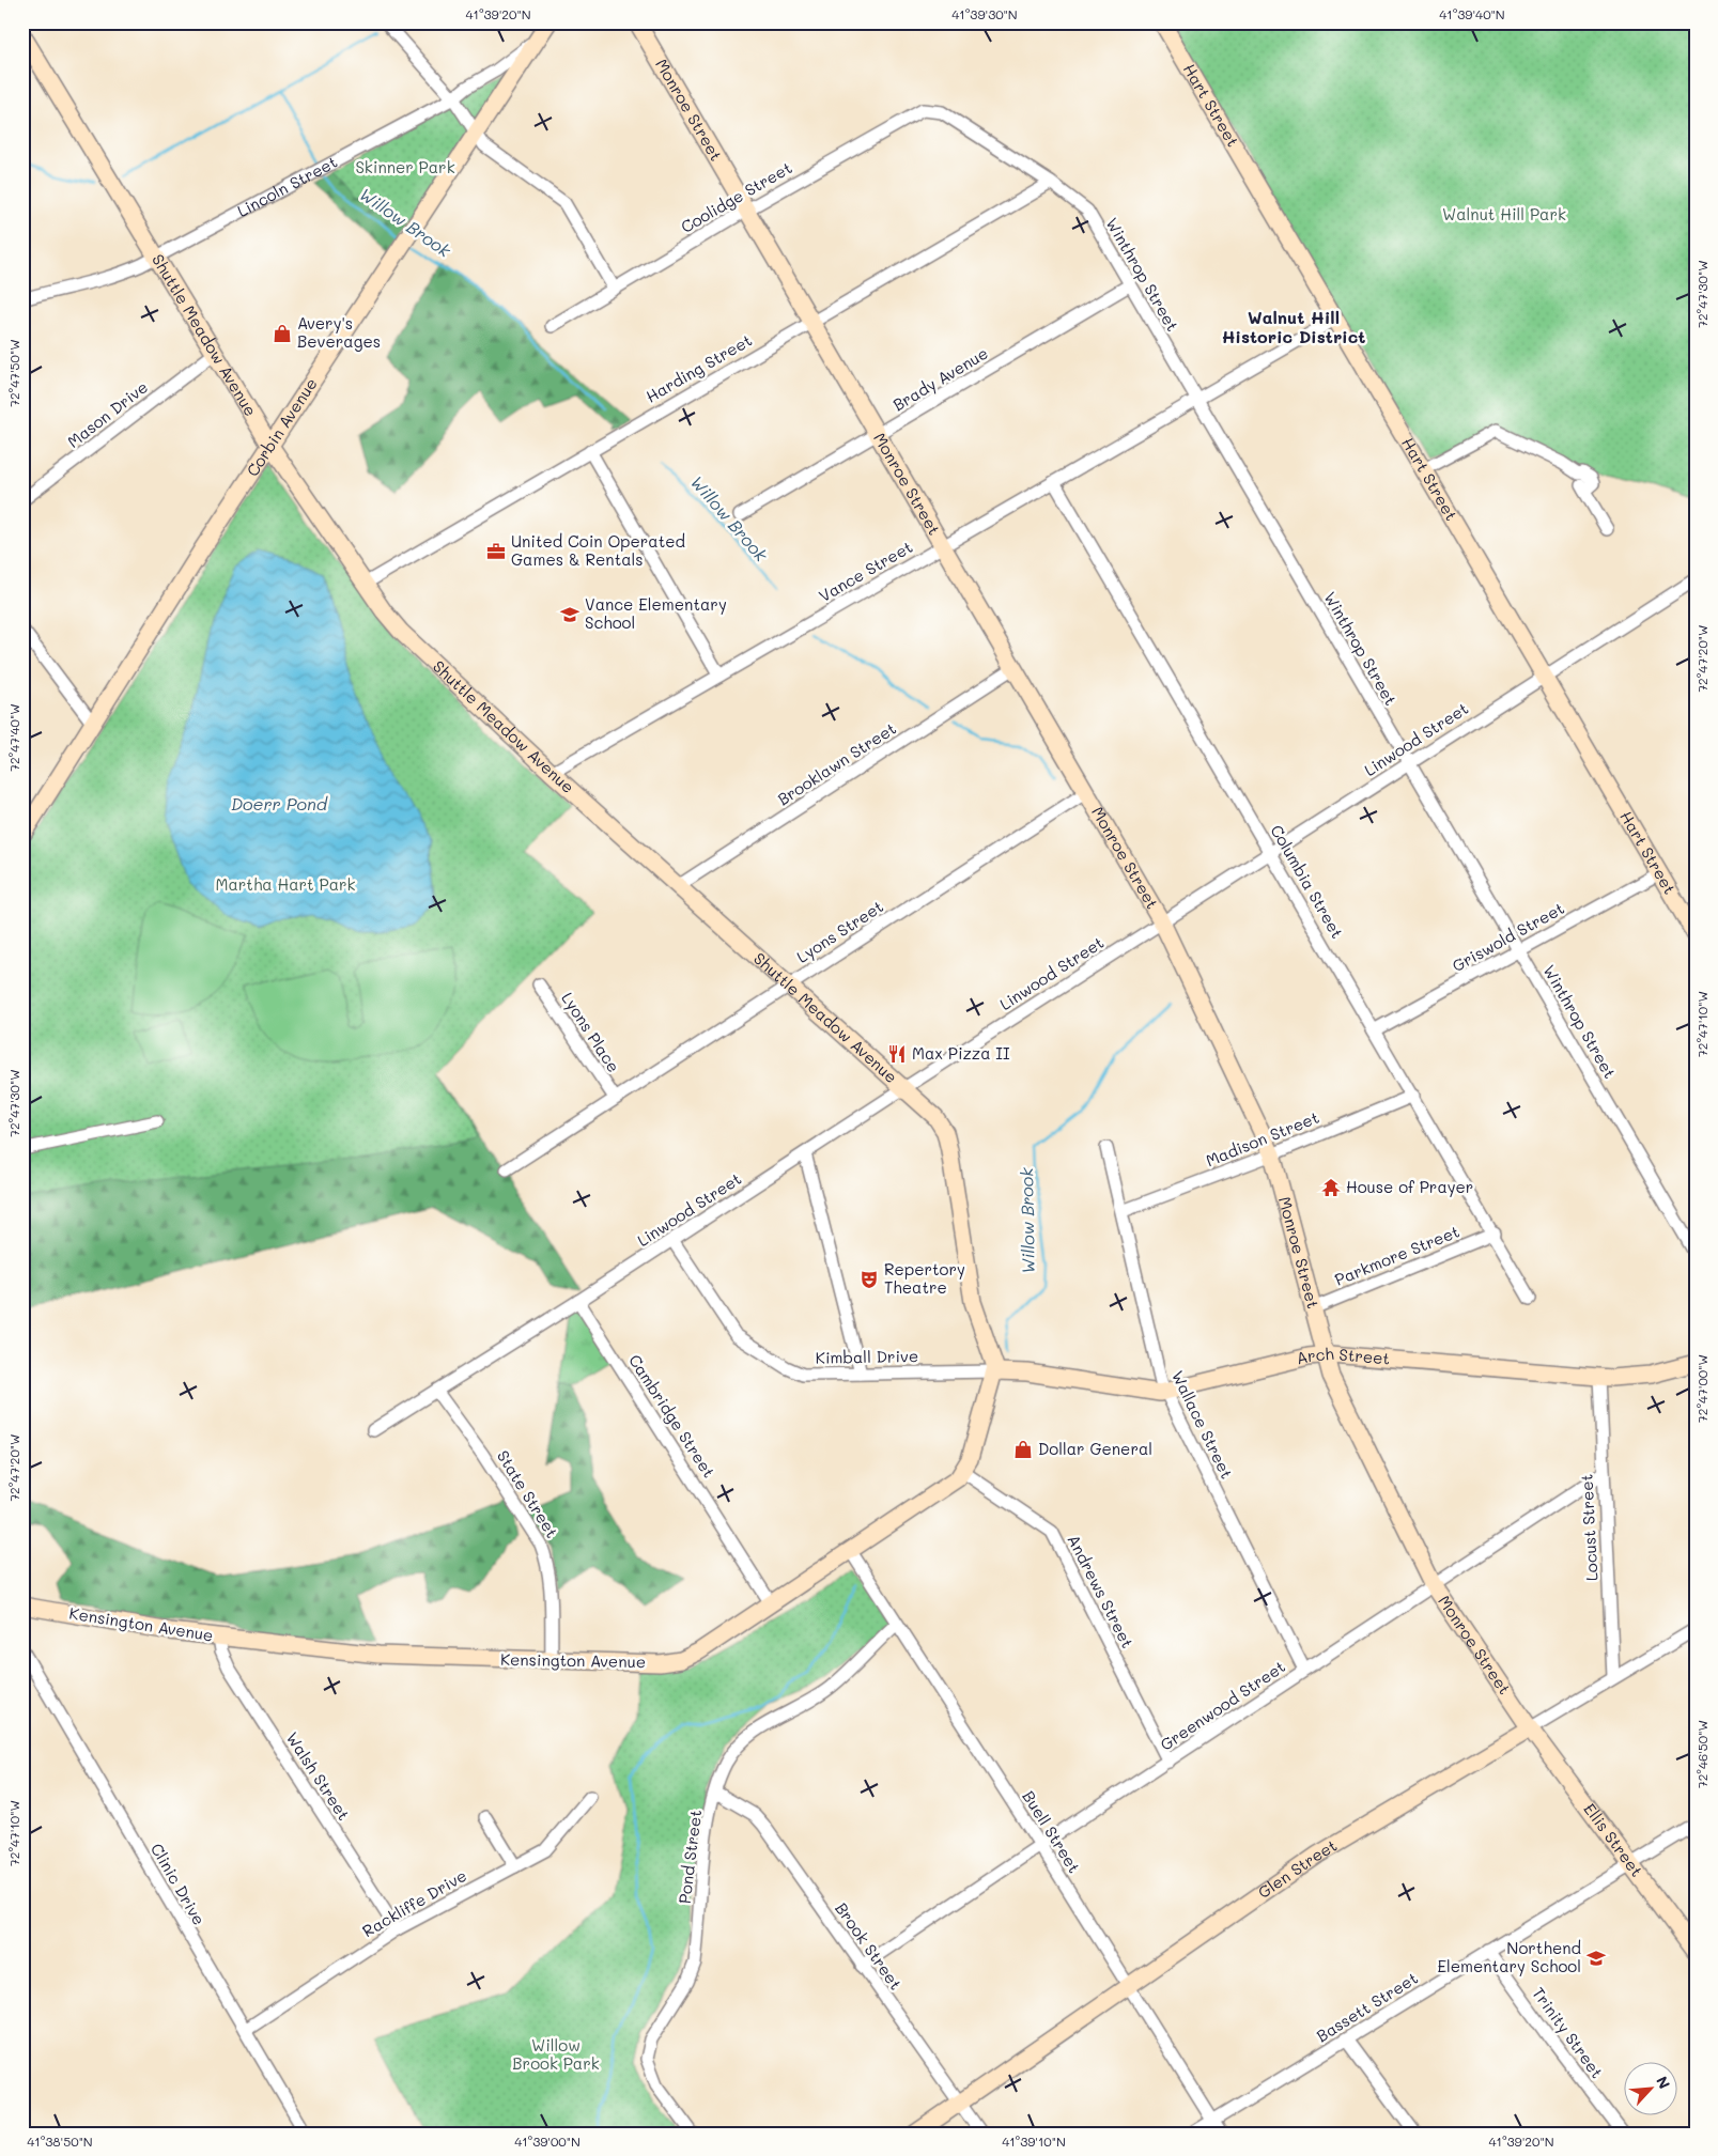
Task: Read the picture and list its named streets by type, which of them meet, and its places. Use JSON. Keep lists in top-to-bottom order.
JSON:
{
  "streets": {
    "street": [
      "Hart Street",
      "Monroe Street",
      "Lincoln Street",
      "Coolidge Street",
      "Winthrop Street",
      "Shuttle Meadow Avenue",
      "Harding Street",
      "Brady Avenue",
      "Mason Drive",
      "Corbin Avenue",
      "Vance Street",
      "Linwood Street",
      "Brooklawn Street",
      "Columbia Street",
      "Lyons Street",
      "Griswold Street",
      "Lyons Place",
      "Madison Street",
      "Parkmore Street",
      "Kimball Drive",
      "Arch Street",
      "Cambridge Street",
      "Wallace Street",
      "State Street",
      "Locust Street",
      "Andrews Street",
      "Kensington Avenue",
      "Greenwood Street",
      "Walsh Street",
      "Buell Street",
      "Ellis Street",
      "Pond Street",
      "Glen Street",
      "Clinic Drive",
      "Rackliffe Drive",
      "Brook Street",
      "Bassett Street",
      "Trinity Street"
    ]
  },
  "crossings": [
    ["Hart Street", "Vance Street"],
    ["Hart Street", "Linwood Street"],
    ["Hart Street", "Griswold Street"],
    ["Monroe Street", "Coolidge Street"],
    ["Monroe Street", "Harding Street"],
    ["Monroe Street", "Brady Avenue"],
    ["Monroe Street", "Vance Street"],
    ["Monroe Street", "Linwood Street"],
    ["Monroe Street", "Brooklawn Street"],
    ["Monroe Street", "Lyons Street"],
    ["Monroe Street", "Madison Street"],
    ["Monroe Street", "Parkmore Street"],
    ["Monroe Street", "Arch Street"],
    ["Monroe Street", "Greenwood Street"],
    ["Monroe Street", "Ellis Street"],
    ["Monroe Street", "Glen Street"],
    ["Lincoln Street", "Shuttle Meadow Avenue"],
    ["Lincoln Street", "Corbin Avenue"],
    ["Coolidge Street", "Winthrop Street"],
    ["Winthrop Street", "Harding Street"],
    ["Winthrop Street", "Brady Avenue"],
    ["Winthrop Street", "Vance Street"],
    ["Winthrop Street", "Linwood Street"],
    ["Winthrop Street", "Griswold Street"],
    ["Shuttle Meadow Avenue", "Harding Street"],
    ["Shuttle Meadow Avenue", "Mason Drive"],
    ["Shuttle Meadow Avenue", "Corbin Avenue"],
    ["Shuttle Meadow Avenue", "Vance Street"],
    ["Shuttle Meadow Avenue", "Linwood Street"],
    ["Shuttle Meadow Avenue", "Brooklawn Street"],
    ["Shuttle Meadow Avenue", "Lyons Street"],
    ["Shuttle Meadow Avenue", "Kimball Drive"],
    ["Shuttle Meadow Avenue", "Arch Street"],
    ["Shuttle Meadow Avenue", "Kensington Avenue"],
    ["Vance Street", "Columbia Street"],
    ["Linwood Street", "Columbia Street"],
    ["Linwood Street", "Kimball Drive"],
    ["Linwood Street", "Cambridge Street"],
    ["Linwood Street", "State Street"],
    ["Columbia Street", "Griswold Street"],
    ["Columbia Street", "Madison Street"],
    ["Columbia Street", "Parkmore Street"],
    ["Lyons Street", "Lyons Place"],
    ["Madison Street", "Wallace Street"],
    ["Kimball Drive", "Arch Street"],
    ["Kimball Drive", "Kensington Avenue"],
    ["Arch Street", "Wallace Street"],
    ["Arch Street", "Locust Street"],
    ["Arch Street", "Kensington Avenue"],
    ["Cambridge Street", "Kensington Avenue"],
    ["Wallace Street", "Greenwood Street"],
    ["State Street", "Kensington Avenue"],
    ["Locust Street", "Greenwood Street"],
    ["Locust Street", "Glen Street"],
    ["Andrews Street", "Kensington Avenue"],
    ["Andrews Street", "Greenwood Street"],
    ["Kensington Avenue", "Walsh Street"],
    ["Kensington Avenue", "Buell Street"],
    ["Greenwood Street", "Buell Street"],
    ["Greenwood Street", "Brook Street"],
    ["Walsh Street", "Rackliffe Drive"],
    ["Buell Street", "Pond Street"],
    ["Buell Street", "Glen Street"],
    ["Buell Street", "Bassett Street"],
    ["Ellis Street", "Glen Street"],
    ["Ellis Street", "Bassett Street"],
    ["Pond Street", "Brook Street"],
    ["Glen Street", "Brook Street"],
    ["Clinic Drive", "Rackliffe Drive"],
    ["Bassett Street", "Trinity Street"]
  ],
  "districts": ["Walnut Hill Historic District"],
  "water": ["Willow Brook", "Doerr Pond"],
  "parks": [
    "Skinner Park",
    "Walnut Hill Park",
    "Martha Hart Park",
    "Willow Brook Park"
  ],
  "places": {
    "shop": ["Avery's Beverages", "Dollar General"],
    "office": ["United Coin Operated Games & Rentals"],
    "school or university": ["Vance Elementary School", "Northend Elementary School"],
    "restaurant": ["Max Pizza II"],
    "temple": ["House of Prayer"],
    "theatre": ["Repertory Theatre"]
  },
  "north": "top right",
  "coordinates": [
    "41°39'20\"N",
    "41°39'30\"N",
    "41°39'40\"N",
    "72°47'30\"W",
    "72°47'50\"W",
    "72°47'20\"W",
    "72°47'40\"W",
    "72°47'10\"W",
    "72°47'00\"W",
    "72°46'50\"W",
    "41°38'50\"N",
    "41°39'00\"N",
    "41°39'10\"N"
  ]
}
